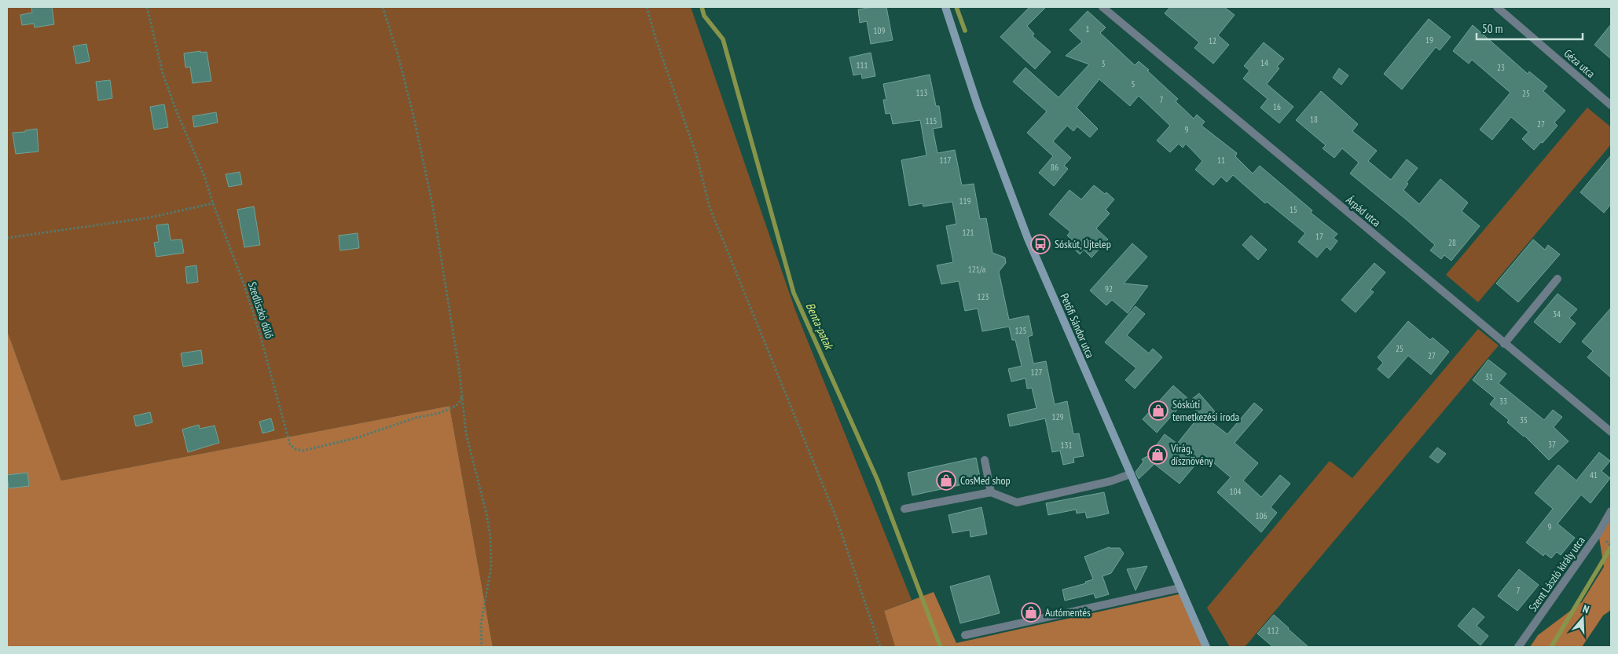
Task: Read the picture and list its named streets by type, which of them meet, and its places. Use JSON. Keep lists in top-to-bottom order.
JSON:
{
  "streets": {
    "main road": ["Petőfi Sándor utca"],
    "street": ["Géza utca", "Árpád utca", "Szent László király utca"],
    "path": ["Szedliszkó dűlő"]
  },
  "water": ["Benta-patak"],
  "places": {
    "bus stop": ["Sóskút, Újtelep"],
    "shop": [
      "Sóskúti temetkezési iroda",
      "Virág, dísznövény",
      "CosMed shop",
      "Autómentés"
    ]
  },
  "house_numbers": [
    "1",
    "109",
    "19",
    "12",
    "14",
    "3",
    "111",
    "23",
    "5",
    "113",
    "25",
    "7",
    "16",
    "18",
    "115",
    "27",
    "9",
    "117",
    "11",
    "86",
    "119",
    "15",
    "121",
    "17",
    "28",
    "121/a",
    "92",
    "123",
    "34",
    "125",
    "25",
    "27",
    "127",
    "31",
    "33",
    "129",
    "35",
    "37",
    "131",
    "41",
    "104",
    "106",
    "9",
    "7",
    "112"
  ],
  "scale_bar": "50 m",
  "north": "top"
}
